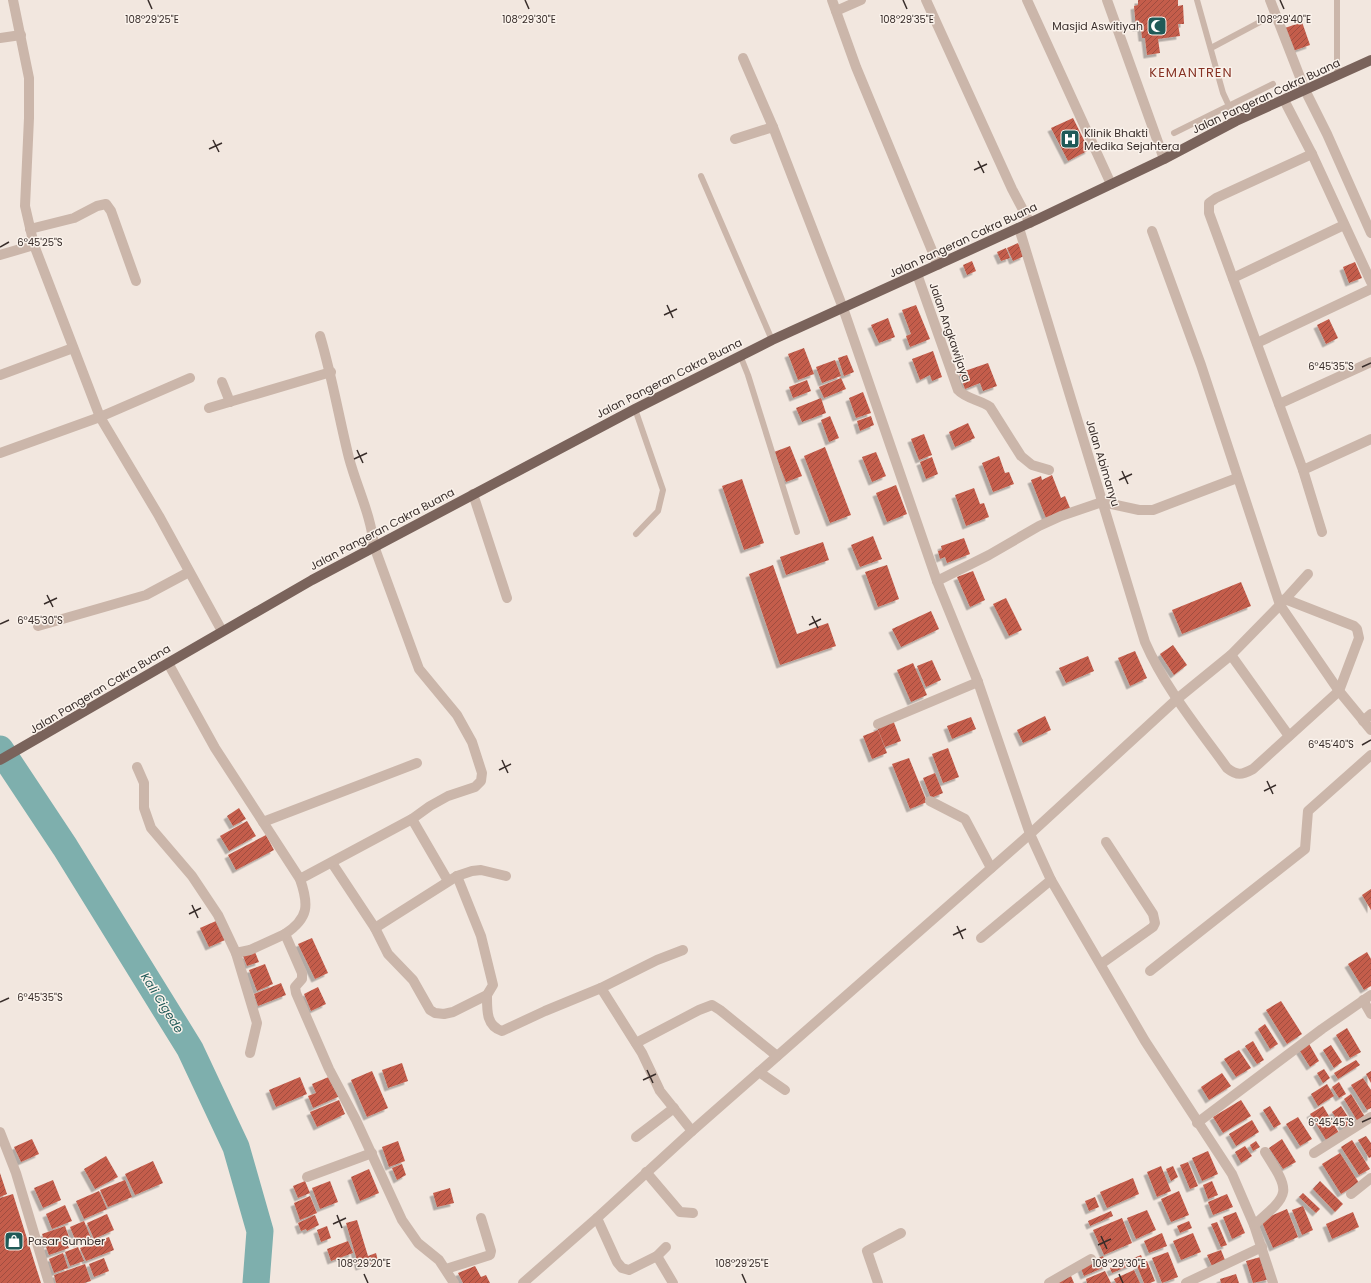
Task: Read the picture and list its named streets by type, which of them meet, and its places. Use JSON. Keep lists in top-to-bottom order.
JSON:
{
  "streets": {
    "main road": ["Jalan Pangeran Cakra Buana"],
    "street": ["Jalan Angkawijaya", "Jalan Abimanyu"]
  },
  "crossings": [
    ["Jalan Pangeran Cakra Buana", "Jalan Angkawijaya"],
    ["Jalan Pangeran Cakra Buana", "Jalan Abimanyu"]
  ],
  "districts": ["KEMANTREN"],
  "water": ["Kali Cigede"],
  "places": {
    "mosque": ["Masjid Aswitiyah"],
    "hospital": ["Klinik Bhakti Medika Sejahtera"],
    "shop": ["Pasar Sumber"]
  },
  "coordinates": [
    "108°29'25\"E",
    "108°29'30\"E",
    "108°29'35\"E",
    "108°29'40\"E",
    "6°45'25\"S",
    "6°45'35\"S",
    "6°45'30\"S",
    "6°45'40\"S",
    "6°45'45\"S",
    "108°29'20\"E"
  ]
}
